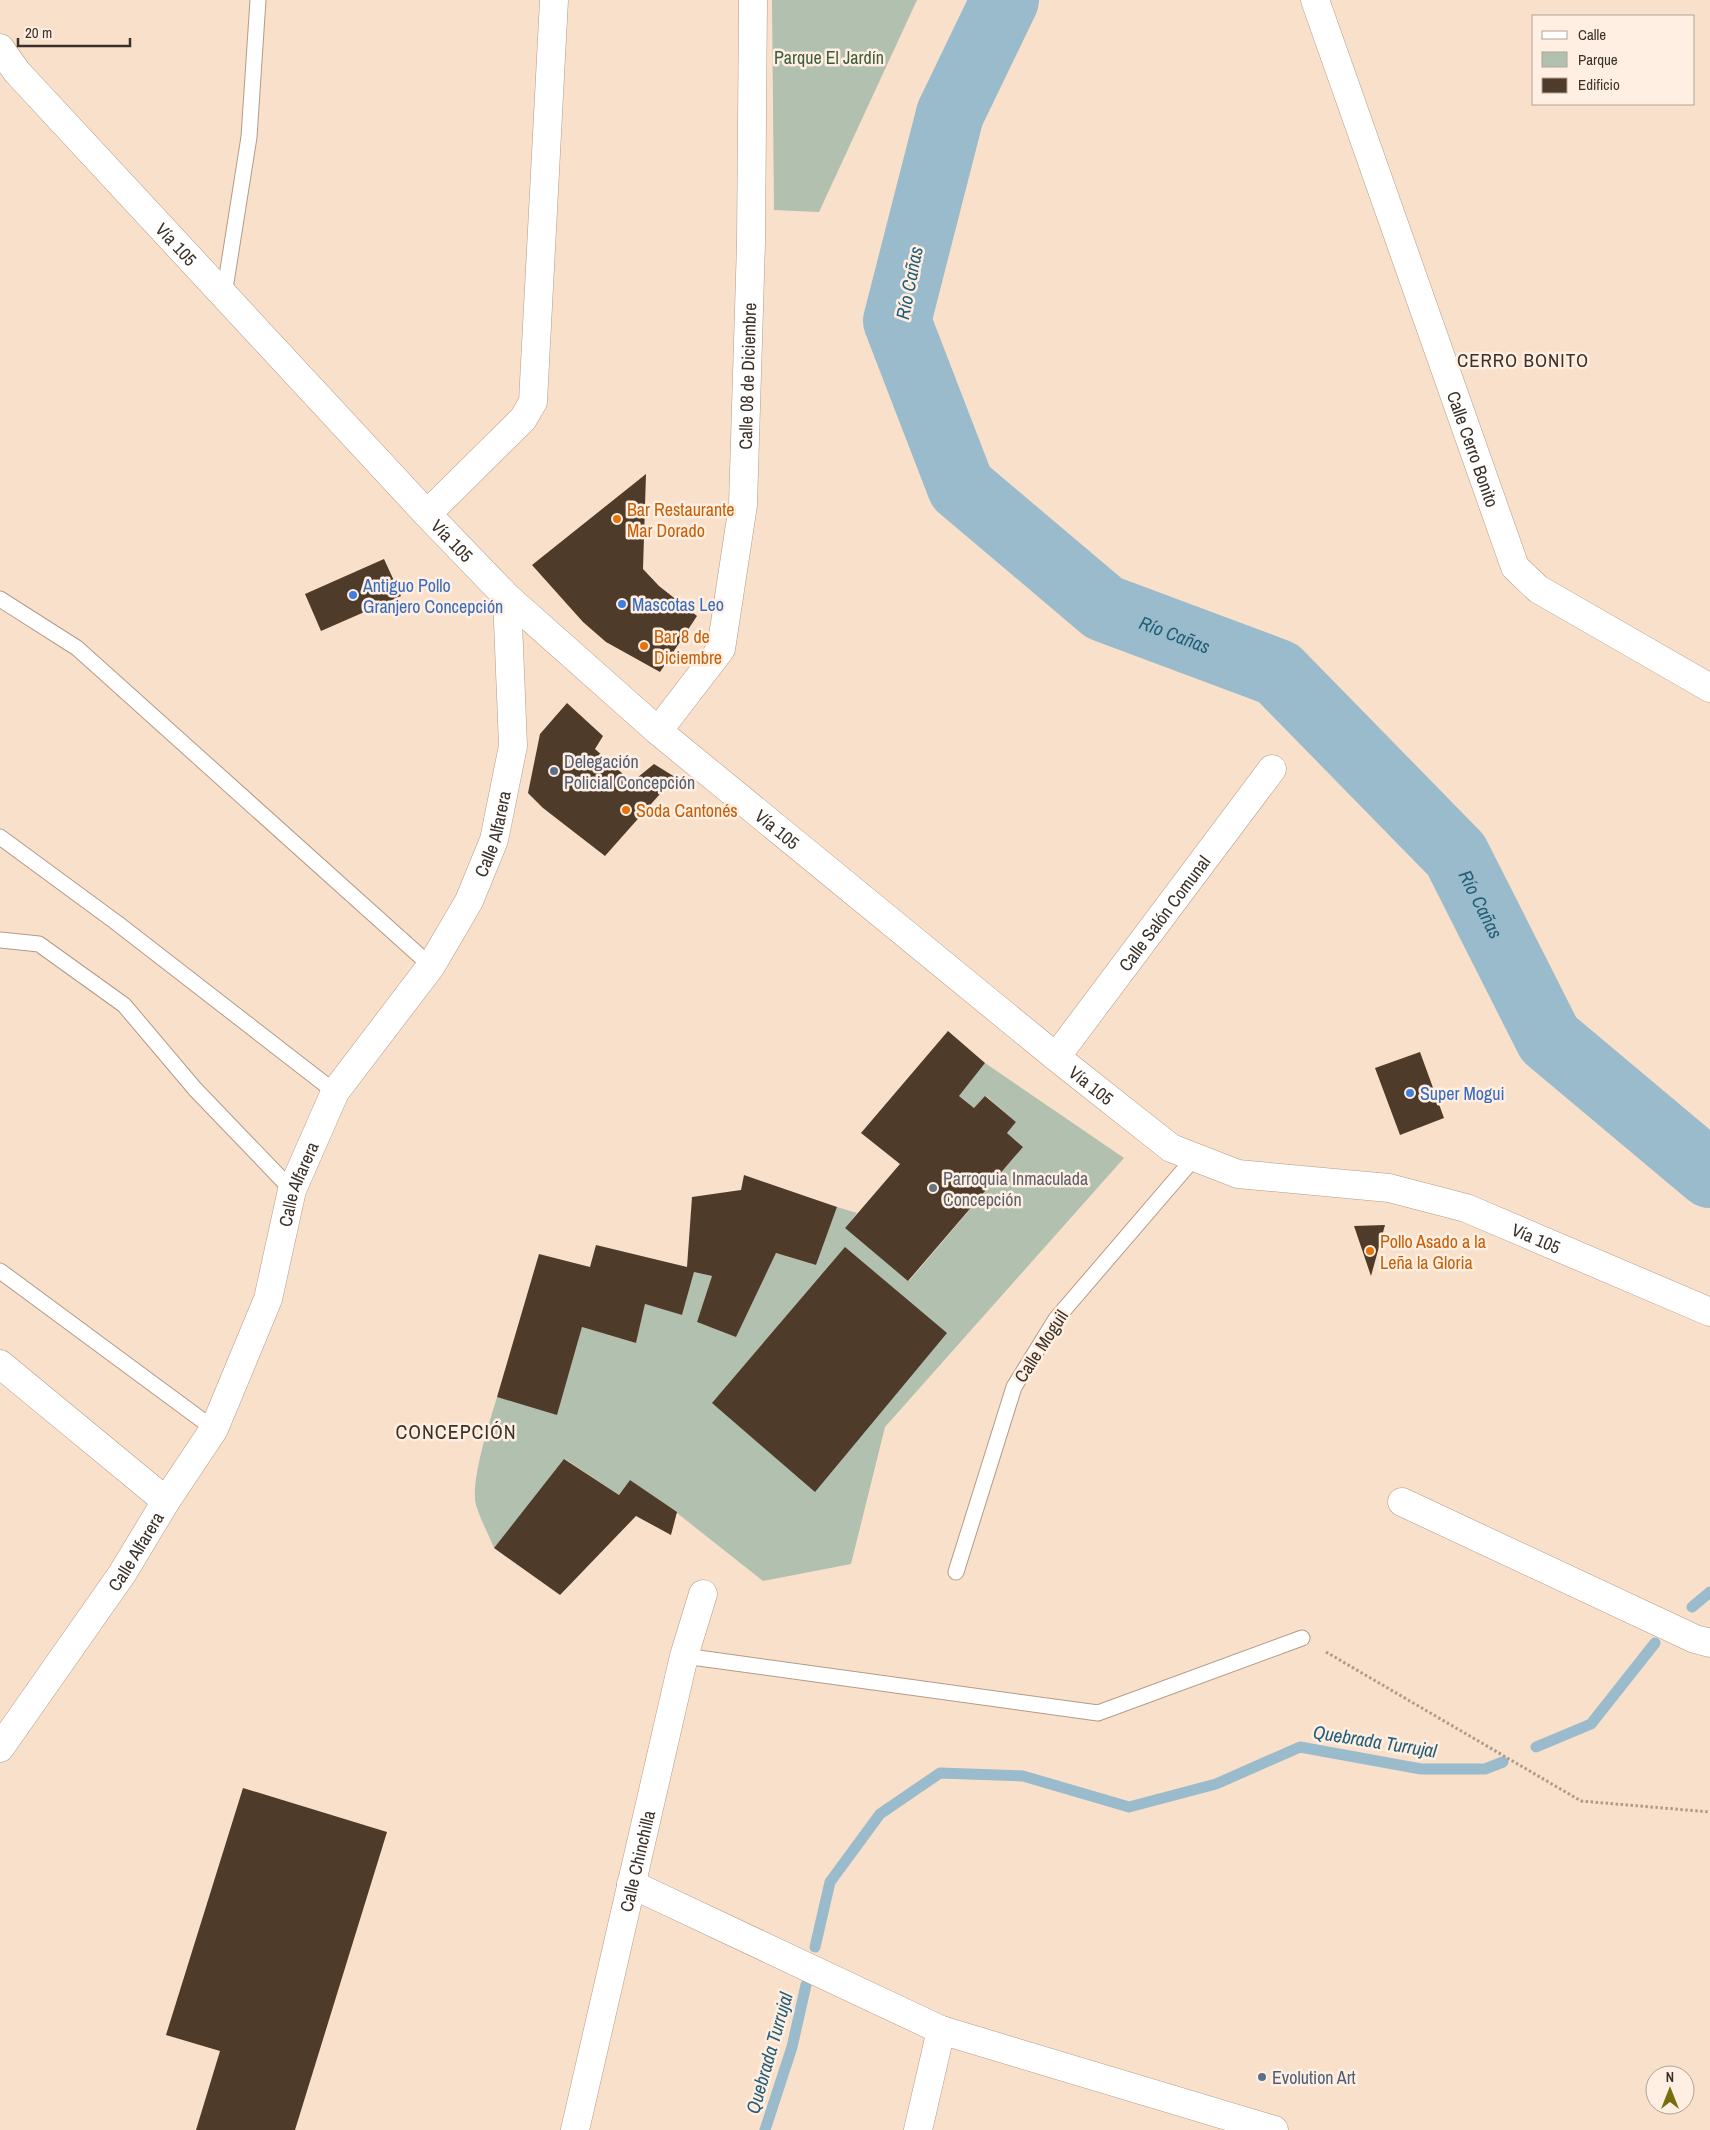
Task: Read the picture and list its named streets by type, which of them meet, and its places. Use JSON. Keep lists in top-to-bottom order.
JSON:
{
  "streets": {
    "street": [
      "Vía 105",
      "Calle 08 de Diciembre",
      "Calle Cerro Bonito",
      "Calle Alfarera",
      "Calle Salón Comunal",
      "Calle Chinchilla"
    ],
    "lane": ["Calle Moguil"]
  },
  "crossings": [
    ["Vía 105", "Calle 08 de Diciembre"],
    ["Vía 105", "Calle Alfarera"],
    ["Vía 105", "Calle Salón Comunal"],
    ["Vía 105", "Calle Moguil"]
  ],
  "districts": ["CERRO BONITO", "CONCEPCIÓN"],
  "water": ["Río Cañas", "Quebrada Turrujal"],
  "parks": ["Parque El Jardín"],
  "places": [
    "Bar Restaurante Mar Dorado",
    "Antiguo Pollo Granjero Concepción",
    "Mascotas Leo",
    "Bar 8 de Diciembre",
    "Delegación Policial Concepción",
    "Soda Cantonés",
    "Super Mogui",
    "Parroquia Inmaculada Concepción",
    "Pollo Asado a la Leña la Gloria",
    "Evolution Art"
  ],
  "legend": ["Calle", "Parque", "Edificio"],
  "scale_bar": "20 m",
  "north": "top"
}
